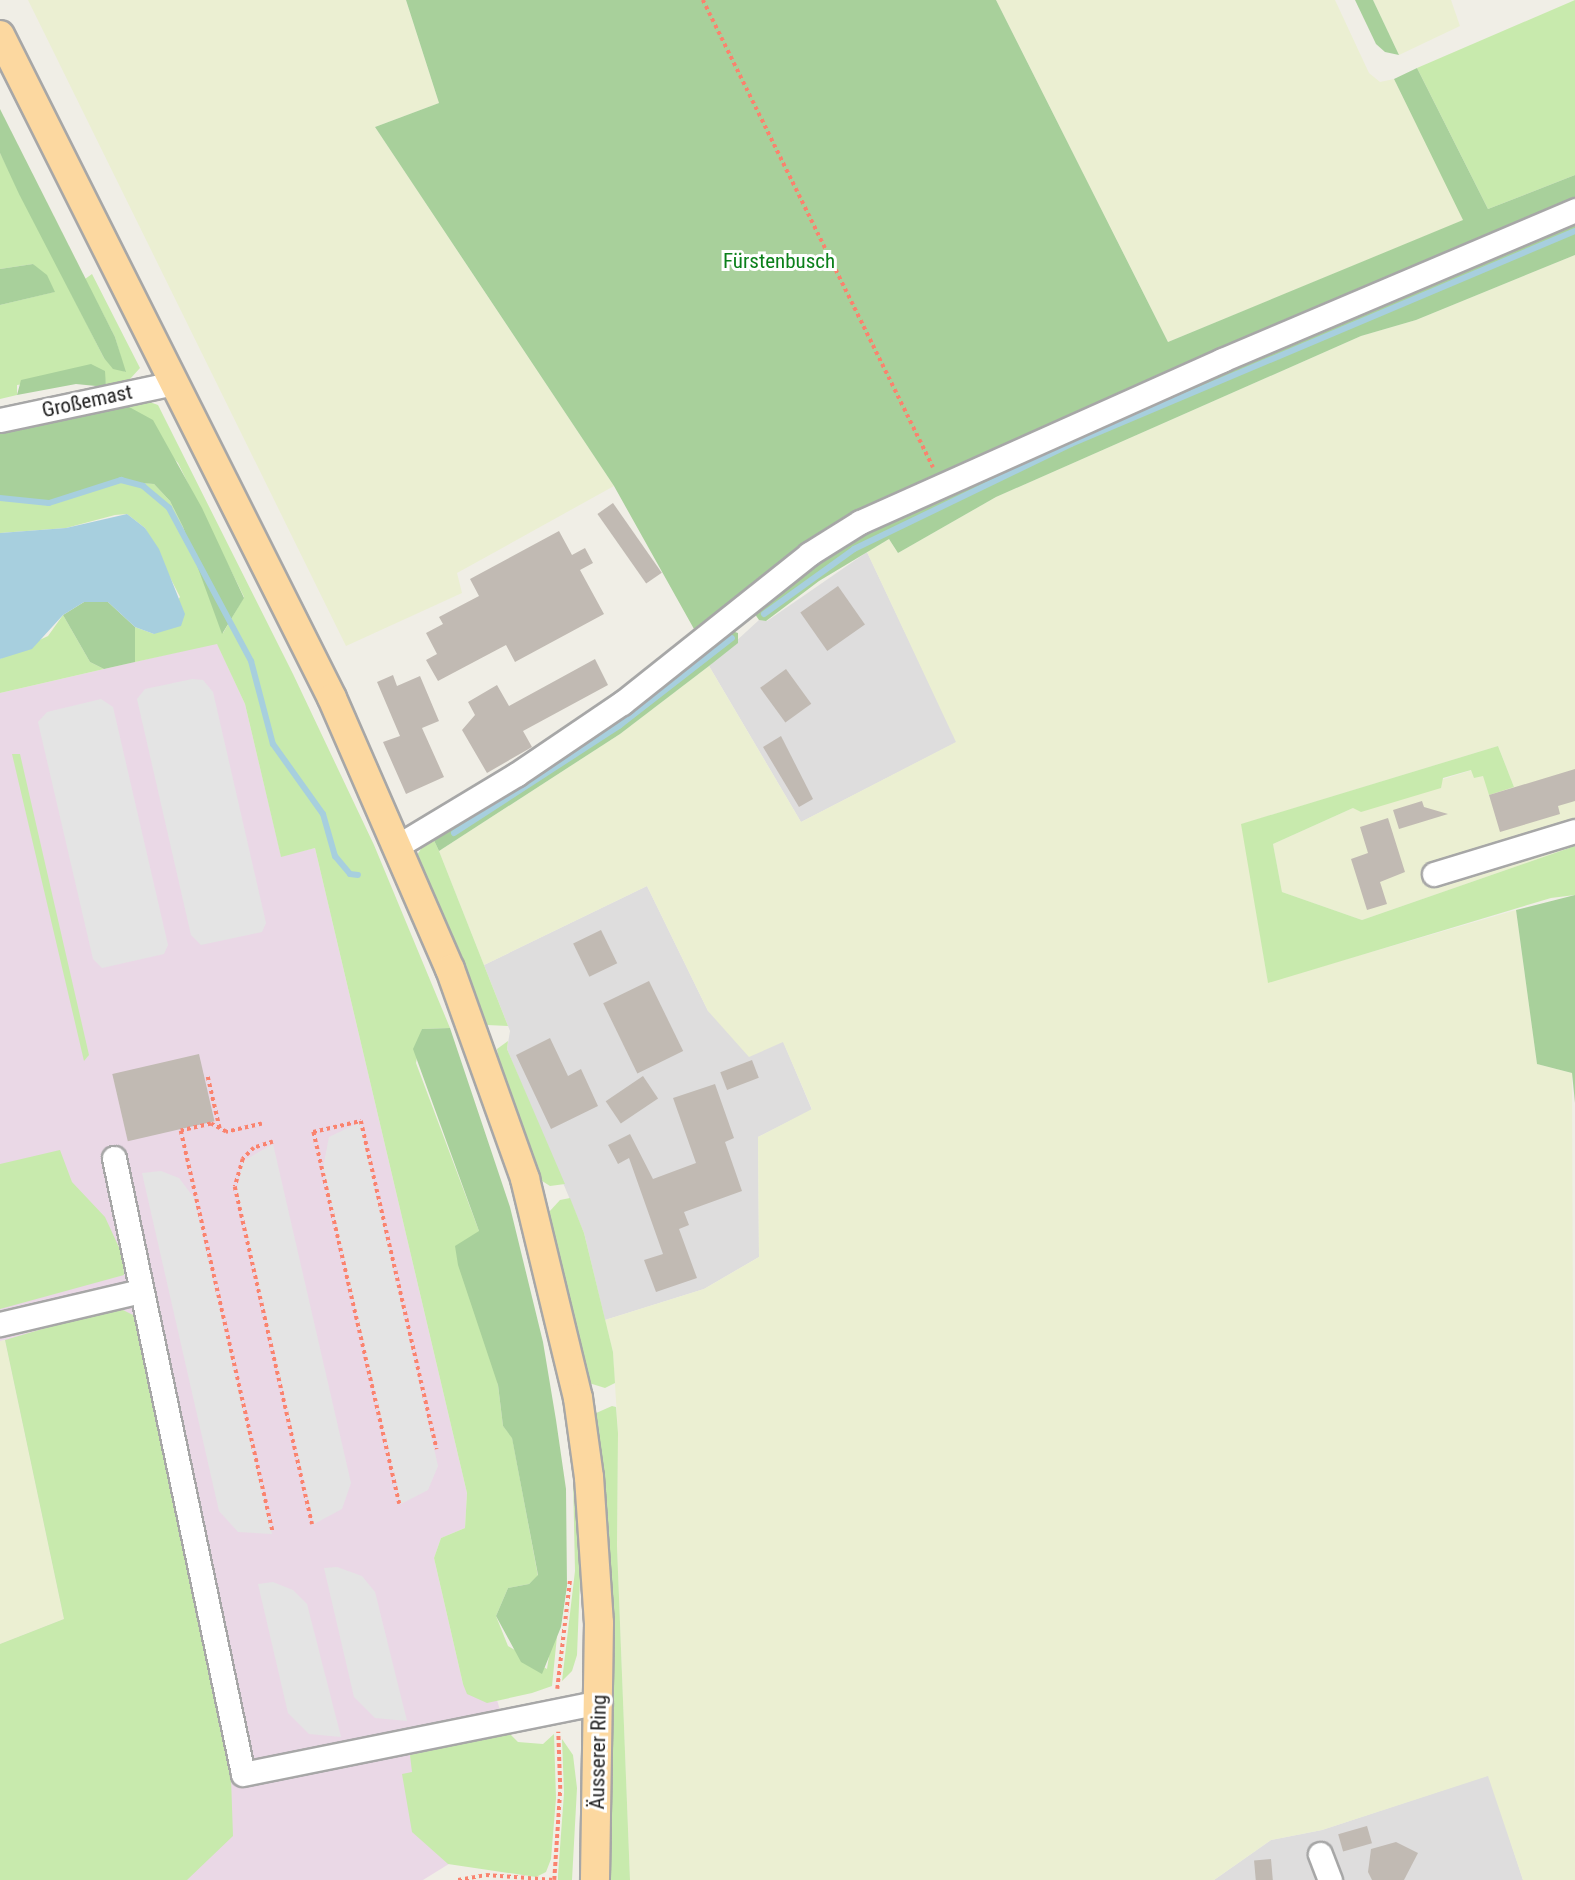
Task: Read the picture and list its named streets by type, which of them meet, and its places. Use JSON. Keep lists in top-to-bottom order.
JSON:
{
  "streets": {
    "main road": ["Äusserer Ring"],
    "street": ["Großemast"]
  },
  "crossings": [
    ["Großemast", "Äusserer Ring"]
  ],
  "parks": ["Fürstenbusch"]
}
